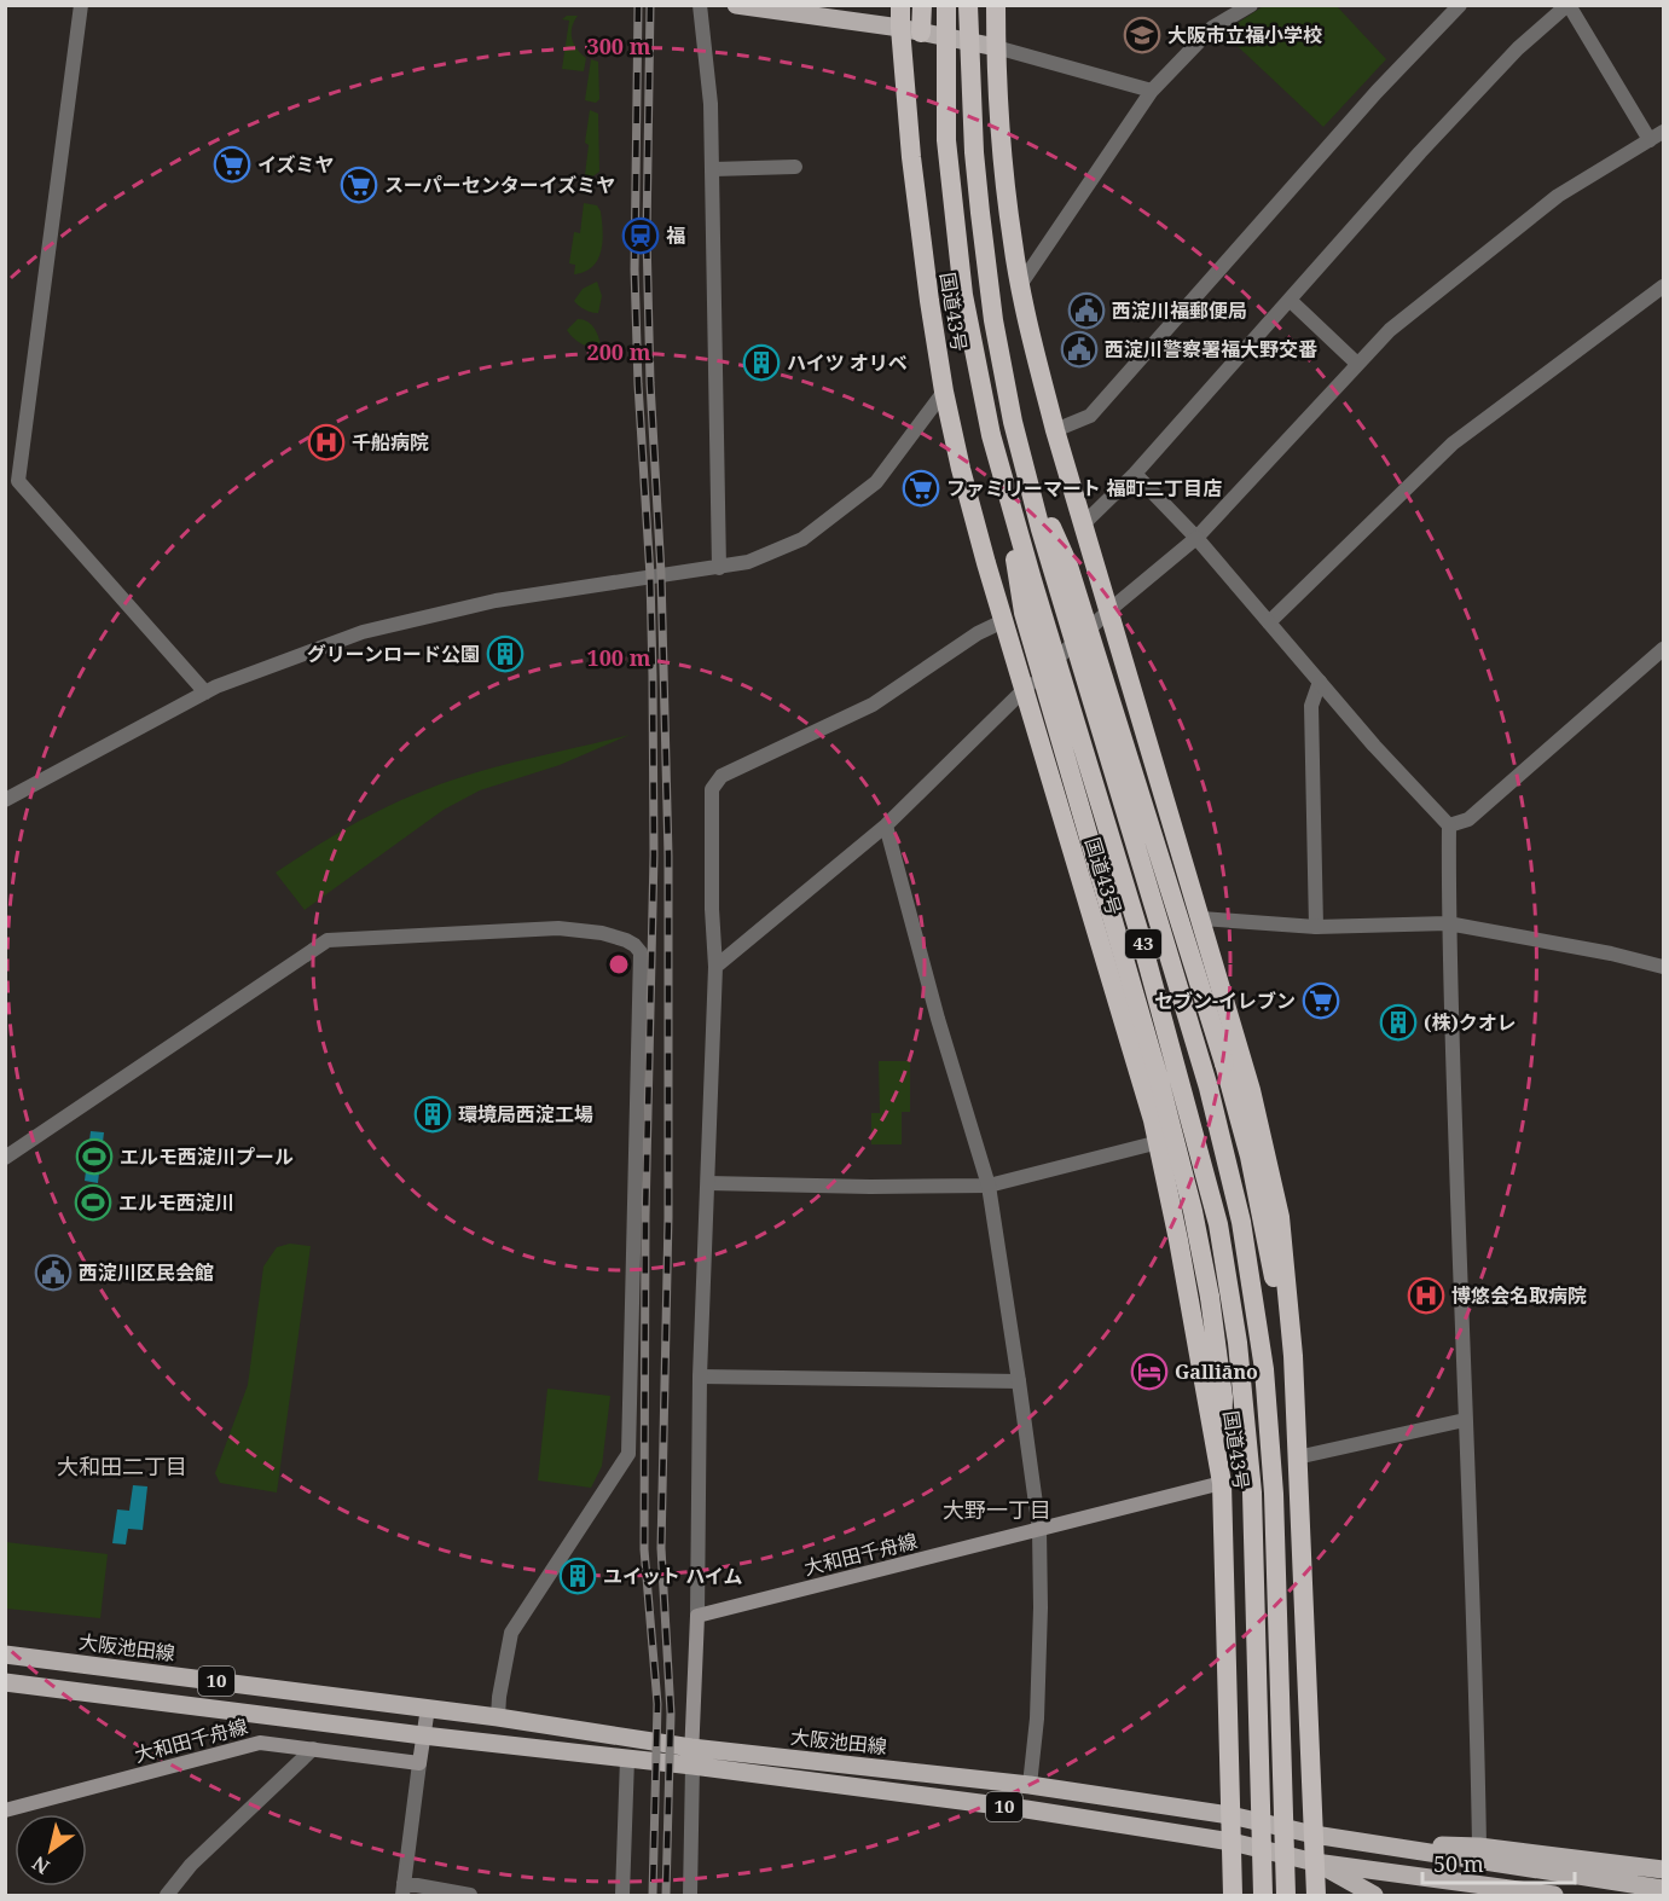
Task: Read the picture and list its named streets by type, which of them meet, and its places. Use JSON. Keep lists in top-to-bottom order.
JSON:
{
  "streets": {
    "highway": ["国道43号", "43"],
    "main road": ["大和田千舟線", "大阪池田線", "10"]
  },
  "crossings": [
    ["国道43号", "大和田千舟線"],
    ["国道43号", "大阪池田線"]
  ],
  "districts": ["大和田二丁目", "大野一丁目"],
  "places": {
    "school or university": ["大阪市立福小学校"],
    "supermarket": [
      "イズミヤ",
      "スーパーセンターイズミヤ",
      "ファミリーマート 福町二丁目店",
      "セブン-イレブン"
    ],
    "station": ["福"],
    "public building": ["西淀川福郵便局", "西淀川警察署福大野交番", "西淀川区民会館"],
    "building": [
      "ハイツ オリベ",
      "グリーンロード公園",
      "(株)クオレ",
      "環境局西淀工場",
      "ユイット ハイム"
    ],
    "hospital": ["千船病院", "博悠会名取病院"],
    "sports": ["エルモ西淀川プール", "エルモ西淀川"],
    "hotel": ["Galliāno"]
  },
  "scale_bar": "50 m",
  "north": "bottom left",
  "rings": ["300 m", "200 m", "100 m"]
}
